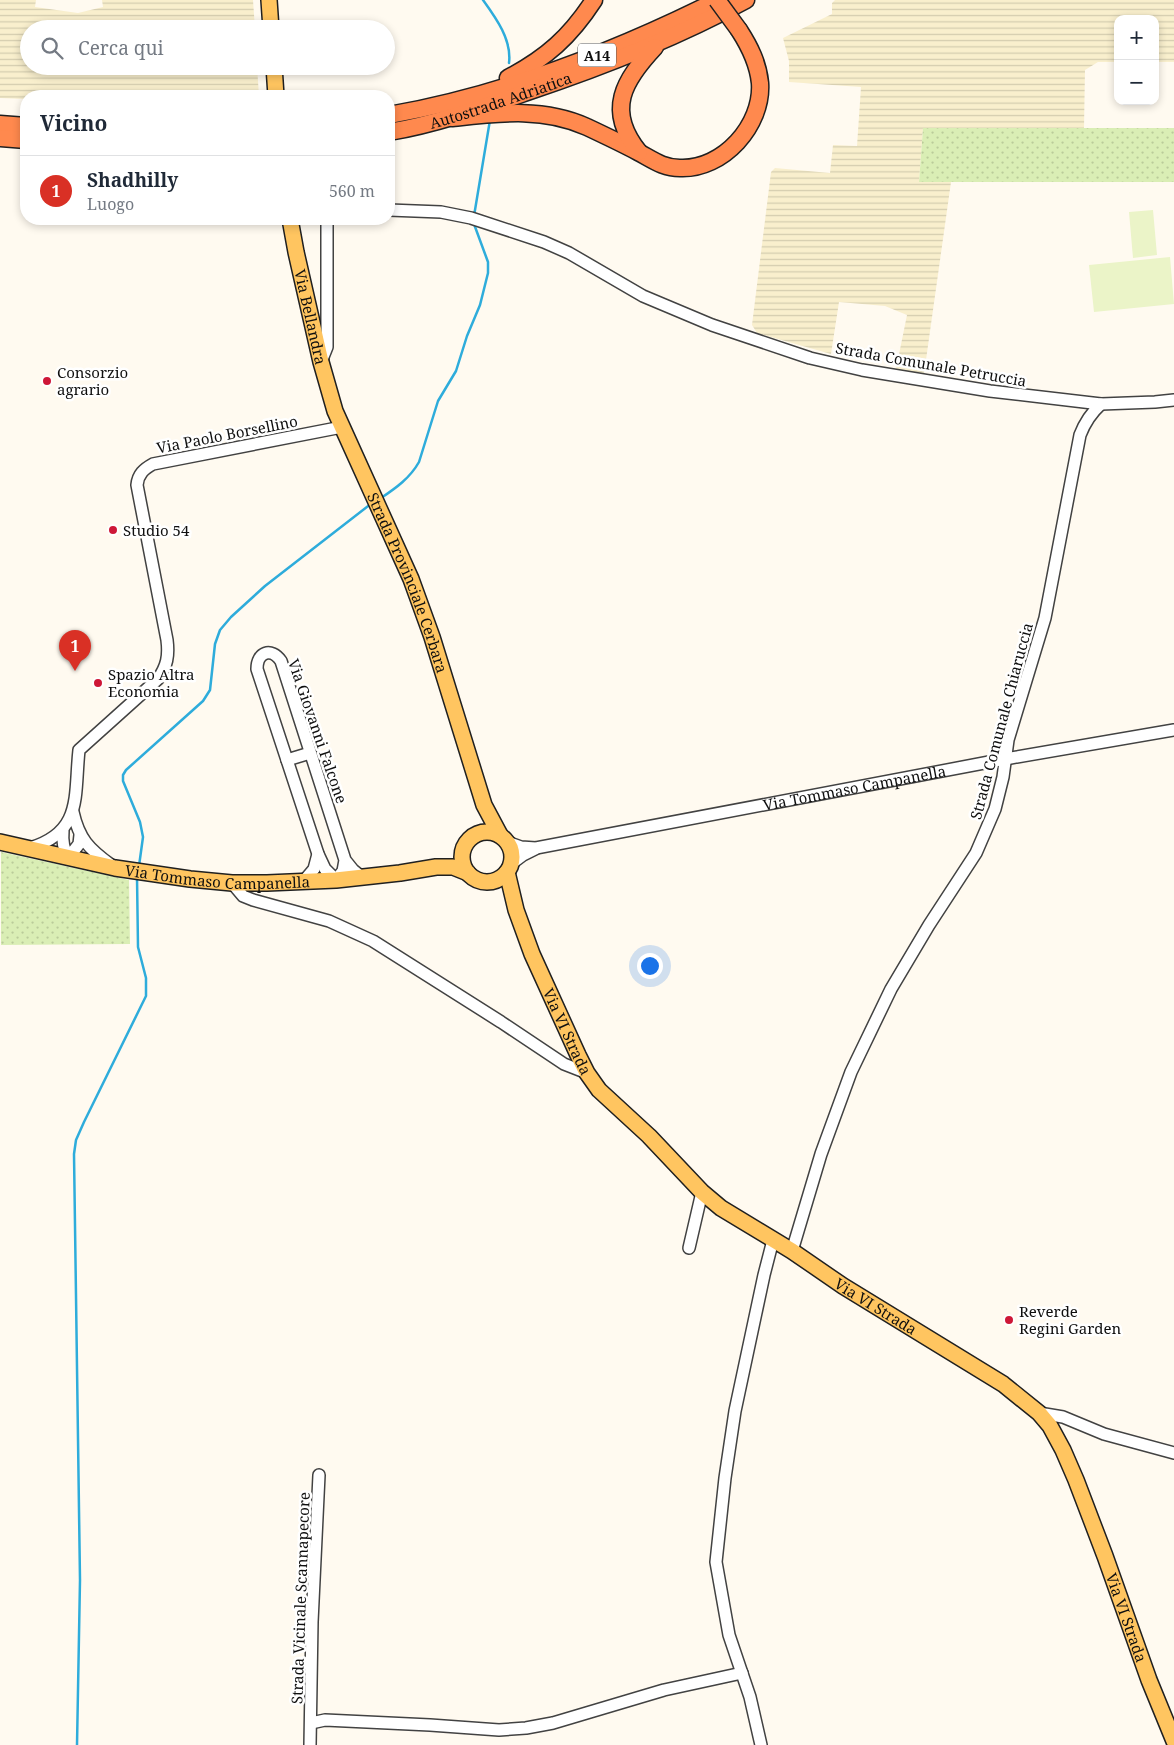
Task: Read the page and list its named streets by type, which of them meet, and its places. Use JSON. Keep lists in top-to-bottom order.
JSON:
{
  "streets": {
    "highway": ["A14", "Autostrada Adriatica"],
    "main road": [
      "Via Bellandra",
      "Strada Provinciale Cerbara",
      "Via Tommaso Campanella",
      "Via VI Strada"
    ],
    "street": [
      "Strada Comunale Petruccia",
      "Via Paolo Borsellino",
      "Strada Comunale Chiaruccia",
      "Via Giovanni Falcone",
      "Strada Vicinale Scannapecore"
    ]
  },
  "crossings": [
    ["A14", "Autostrada Adriatica"],
    ["Via Bellandra", "Strada Provinciale Cerbara"],
    ["Strada Comunale Petruccia", "Strada Comunale Chiaruccia"],
    ["Via Paolo Borsellino", "Strada Provinciale Cerbara"],
    ["Via Paolo Borsellino", "Via Tommaso Campanella"],
    ["Strada Provinciale Cerbara", "Via Tommaso Campanella"],
    ["Strada Provinciale Cerbara", "Via VI Strada"],
    ["Strada Comunale Chiaruccia", "Via Tommaso Campanella"],
    ["Strada Comunale Chiaruccia", "Via VI Strada"],
    ["Via Giovanni Falcone", "Via Tommaso Campanella"],
    ["Via Tommaso Campanella", "Via VI Strada"]
  ],
  "places": [
    "Consorzio agrario",
    "Studio 54",
    "Spazio Altra Economia",
    "Reverde Regini Garden"
  ],
  "page": {
    "map_buttons": ["+", "−"],
    "search": "Cerca qui",
    "heading": "Vicino",
    "list": [
      {
        "mark": "1",
        "name": "Shadhilly",
        "note": "Luogo",
        "value": "560 m"
      }
    ],
    "pins": "1"
  }
}
